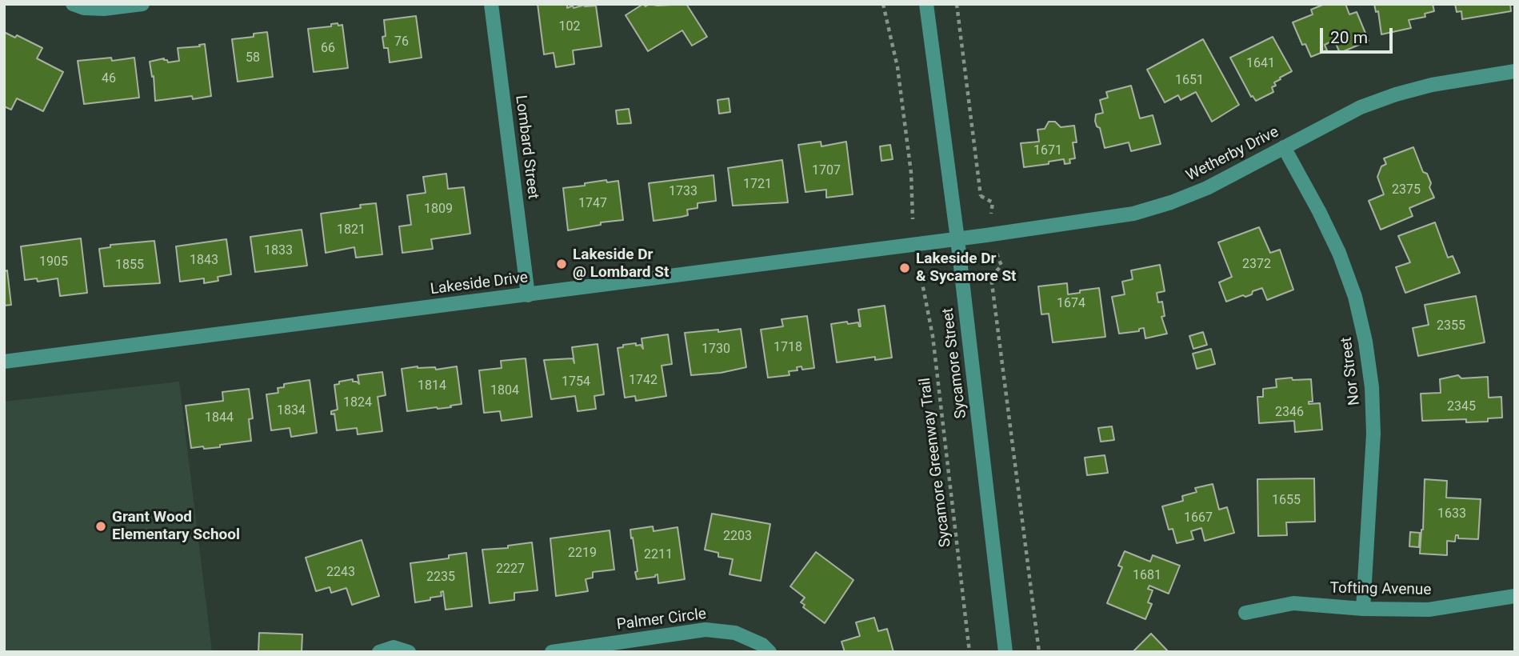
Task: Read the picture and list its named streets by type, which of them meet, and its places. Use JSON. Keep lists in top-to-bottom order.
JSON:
{
  "streets": {
    "street": [
      "Lombard Street",
      "Wetherby Drive",
      "Lakeside Drive",
      "Sycamore Street",
      "Nor Street",
      "Tofting Avenue",
      "Palmer Circle"
    ],
    "path": ["Sycamore Greenway Trail"]
  },
  "crossings": [
    ["Lombard Street", "Lakeside Drive"],
    ["Wetherby Drive", "Lakeside Drive"],
    ["Wetherby Drive", "Sycamore Street"],
    ["Wetherby Drive", "Nor Street"],
    ["Lakeside Drive", "Sycamore Street"],
    ["Nor Street", "Tofting Avenue"]
  ],
  "places": ["Lakeside Dr @ Lombard St", "Lakeside Dr & Sycamore St", "Grant Wood Elementary School"],
  "house_numbers": [
    "102",
    "76",
    "66",
    "58",
    "1641",
    "46",
    "1651",
    "1671",
    "1707",
    "1721",
    "2375",
    "1733",
    "1747",
    "1809",
    "1821",
    "1833",
    "1843",
    "1905",
    "2372",
    "1855",
    "1674",
    "2355",
    "1718",
    "1730",
    "1742",
    "1754",
    "1814",
    "1804",
    "1824",
    "2345",
    "1834",
    "2346",
    "1844",
    "1655",
    "1633",
    "1667",
    "2203",
    "2219",
    "2211",
    "2227",
    "2243",
    "1681",
    "2235"
  ],
  "scale_bar": "20 m"
}
